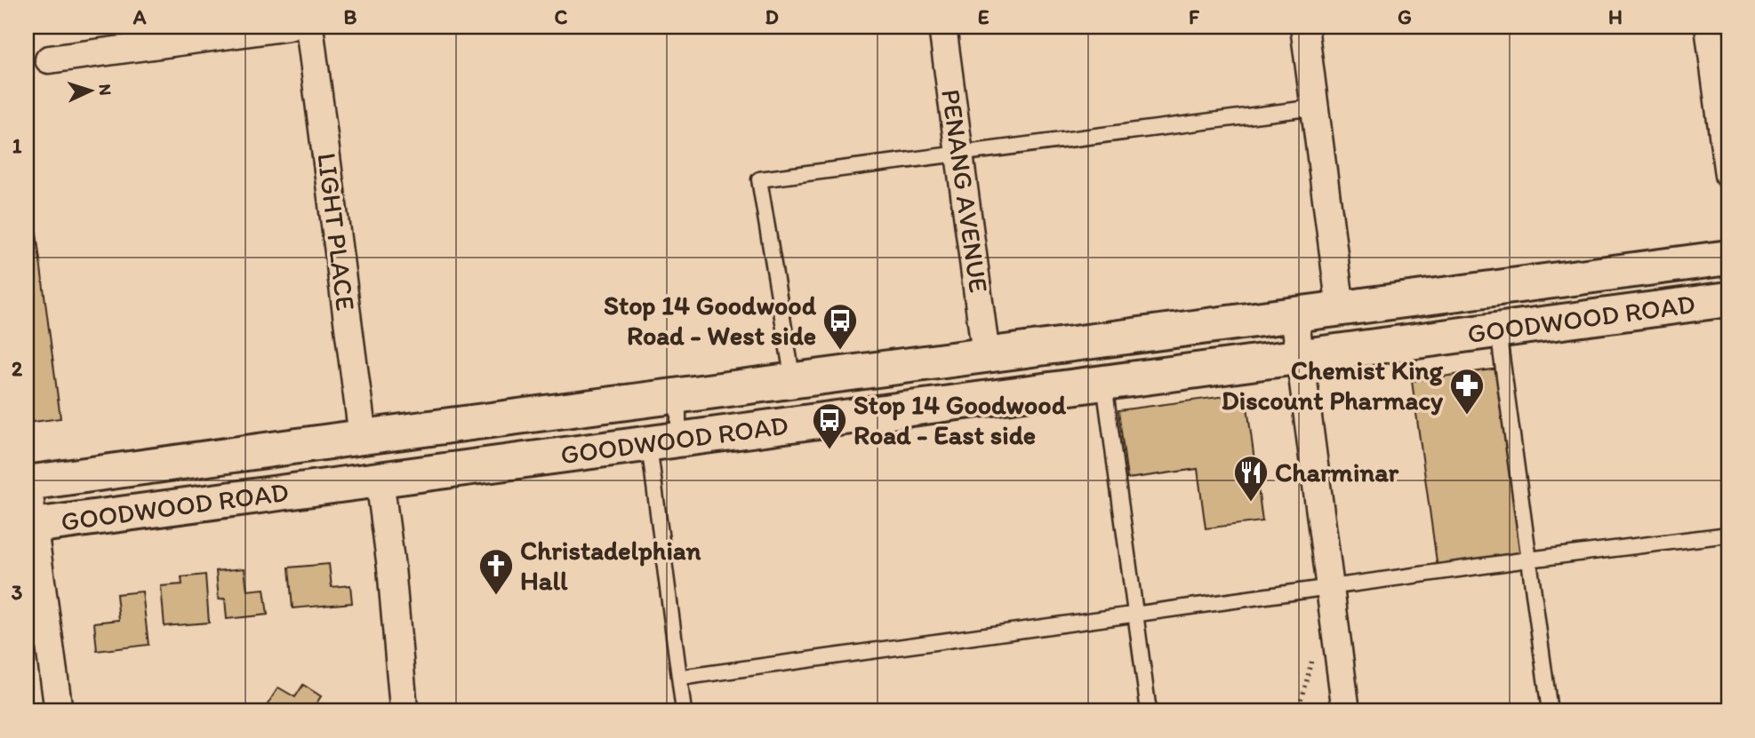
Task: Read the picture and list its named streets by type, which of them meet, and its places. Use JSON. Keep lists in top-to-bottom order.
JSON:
{
  "streets": {
    "main road": ["GOODWOOD ROAD"],
    "street": ["PENANG AVENUE", "LIGHT PLACE"]
  },
  "crossings": [
    ["PENANG AVENUE", "GOODWOOD ROAD"],
    ["LIGHT PLACE", "GOODWOOD ROAD"]
  ],
  "places": {
    "bus stop": ["Stop 14 Goodwood Road - West side", "Stop 14 Goodwood Road - East side"],
    "pharmacy": ["Chemist King Discount Pharmacy"],
    "restaurant": ["Charminar"],
    "church": ["Christadelphian Hall"]
  },
  "north": "right",
  "grid": {
    "columns": [
      "A",
      "B",
      "C",
      "D",
      "E",
      "F",
      "G",
      "H"
    ],
    "rows": ["1", "2", "3"]
  }
}
